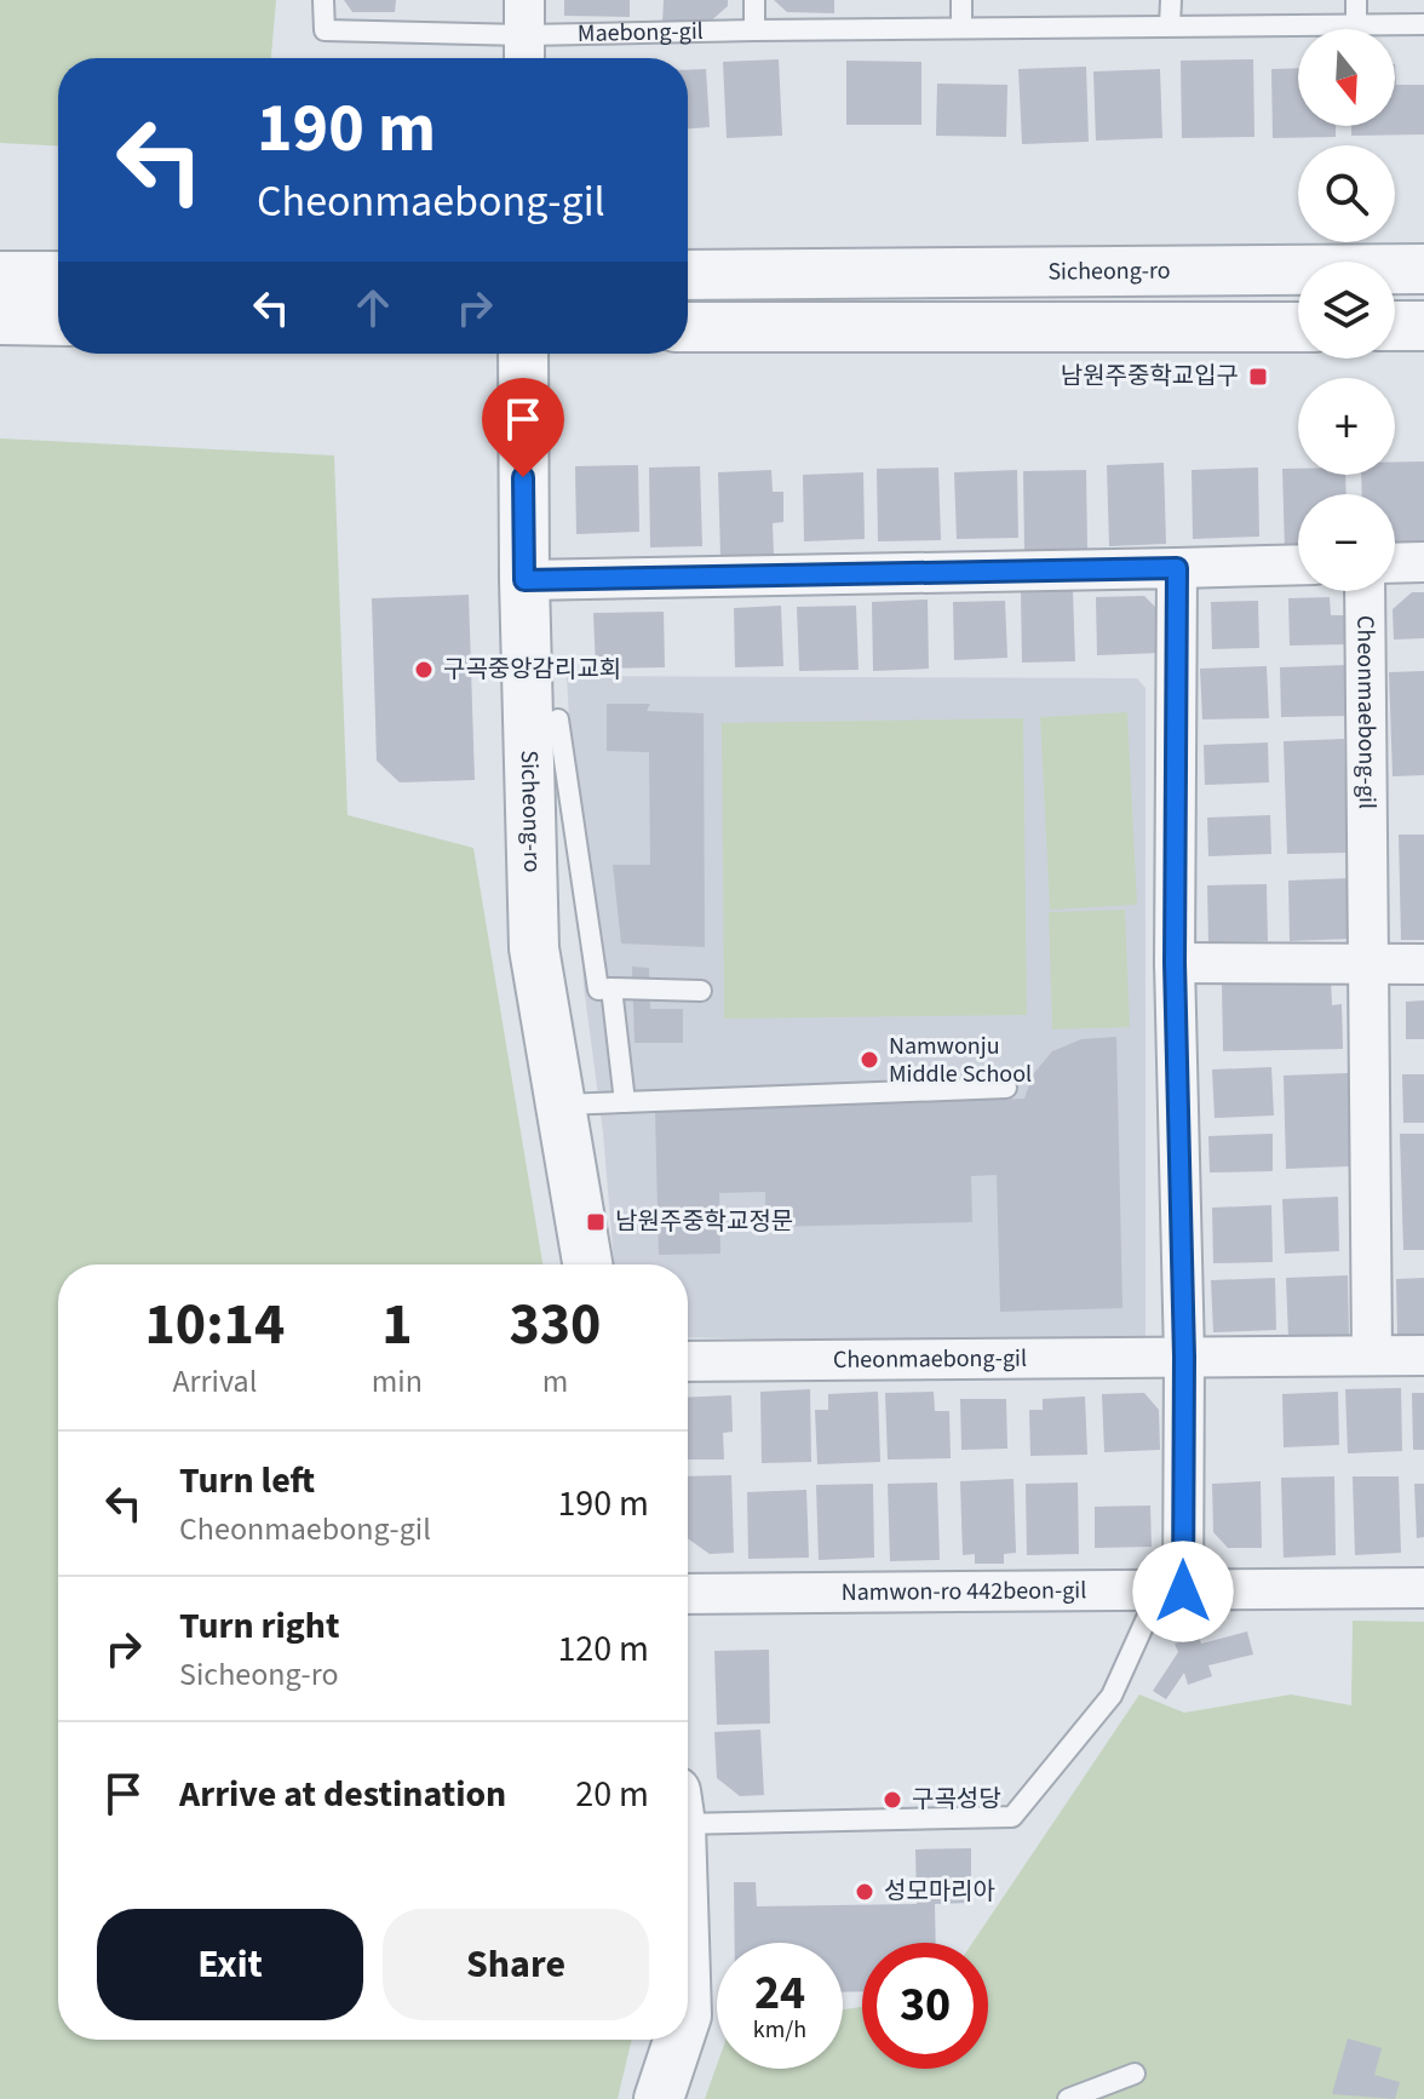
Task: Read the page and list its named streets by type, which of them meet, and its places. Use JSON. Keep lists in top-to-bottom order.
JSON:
{
  "streets": {
    "street": ["Sicheong-ro", "Cheonmaebong-gil", "Namwon-ro 442beon-gil"],
    "lane": ["Maebong-gil"]
  },
  "places": {
    "transit": ["남원주중학교입구", "남원주중학교정문"],
    "other": [
      "구곡중앙감리교회",
      "Namwonju Middle School",
      "구곡성당",
      "성모마리아"
    ]
  },
  "north": "bottom",
  "page": {
    "map_buttons": ["+", "−"],
    "turn": ["190 m", "Cheonmaebong-gil"],
    "eta": [
      "10:14",
      "Arrival",
      "1",
      "min",
      "330",
      "m"
    ],
    "list": [
      {
        "name": "Turn left",
        "note": "Cheonmaebong-gil",
        "value": "190 m"
      },
      {
        "name": "Turn right",
        "note": "Sicheong-ro",
        "value": "120 m"
      },
      {
        "name": "Arrive at destination",
        "value": "20 m"
      }
    ],
    "buttons": ["Exit", "Share"],
    "speed": "24 km/h",
    "limit": "30"
  }
}
